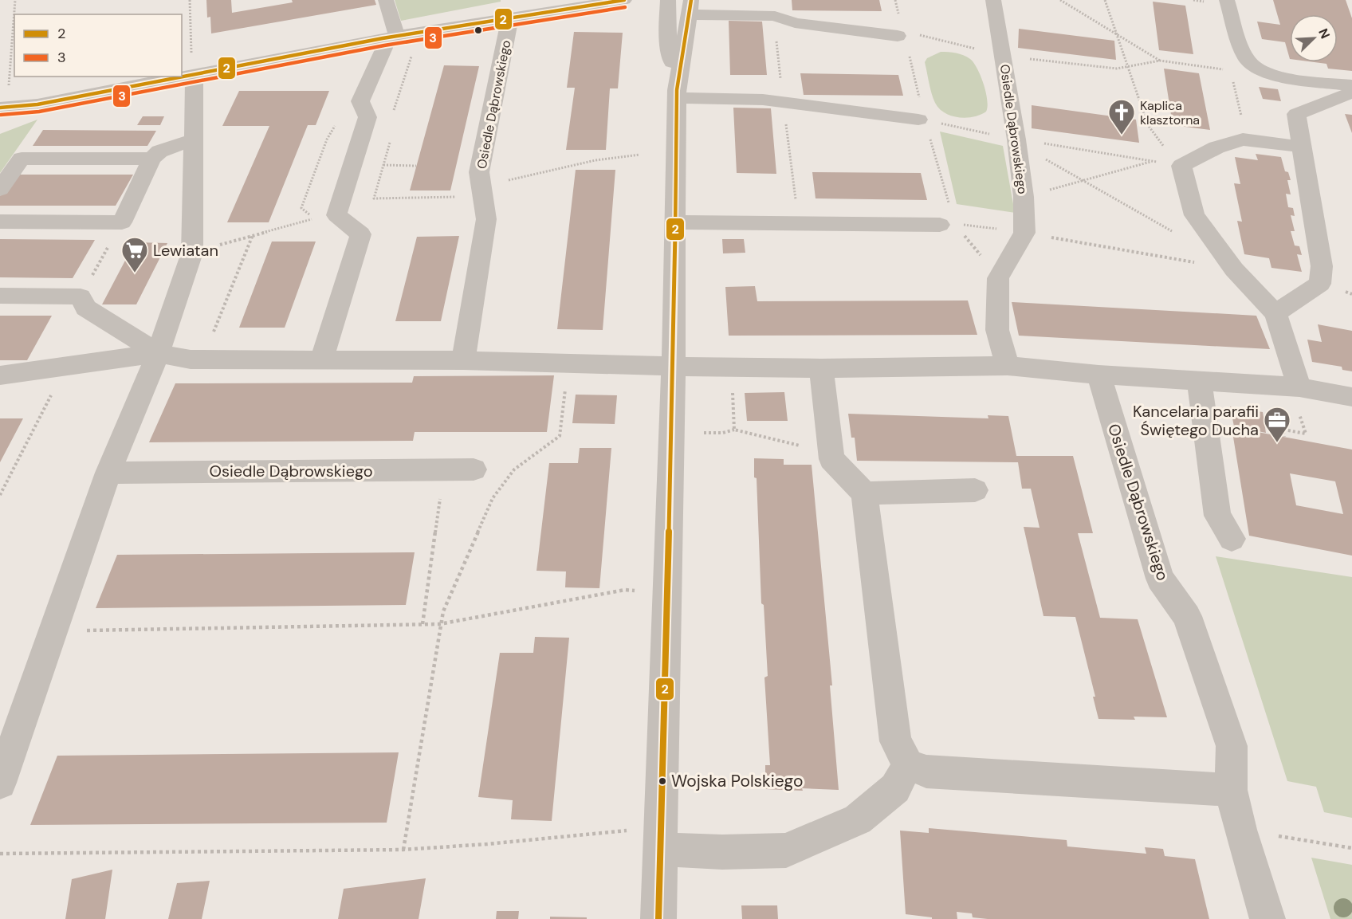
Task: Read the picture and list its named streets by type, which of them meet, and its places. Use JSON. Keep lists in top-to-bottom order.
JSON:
{
  "streets": {
    "street": ["Osiedle Dąbrowskiego"]
  },
  "places": {
    "church": ["Kaplica klasztorna"],
    "supermarket": ["Lewiatan"],
    "office": ["Kancelaria parafii Świętego Ducha"],
    "other": ["Wojska Polskiego"]
  },
  "lines": ["transit line 2", "transit line 3"],
  "legend": ["2", "3"],
  "north": "top right"
}
